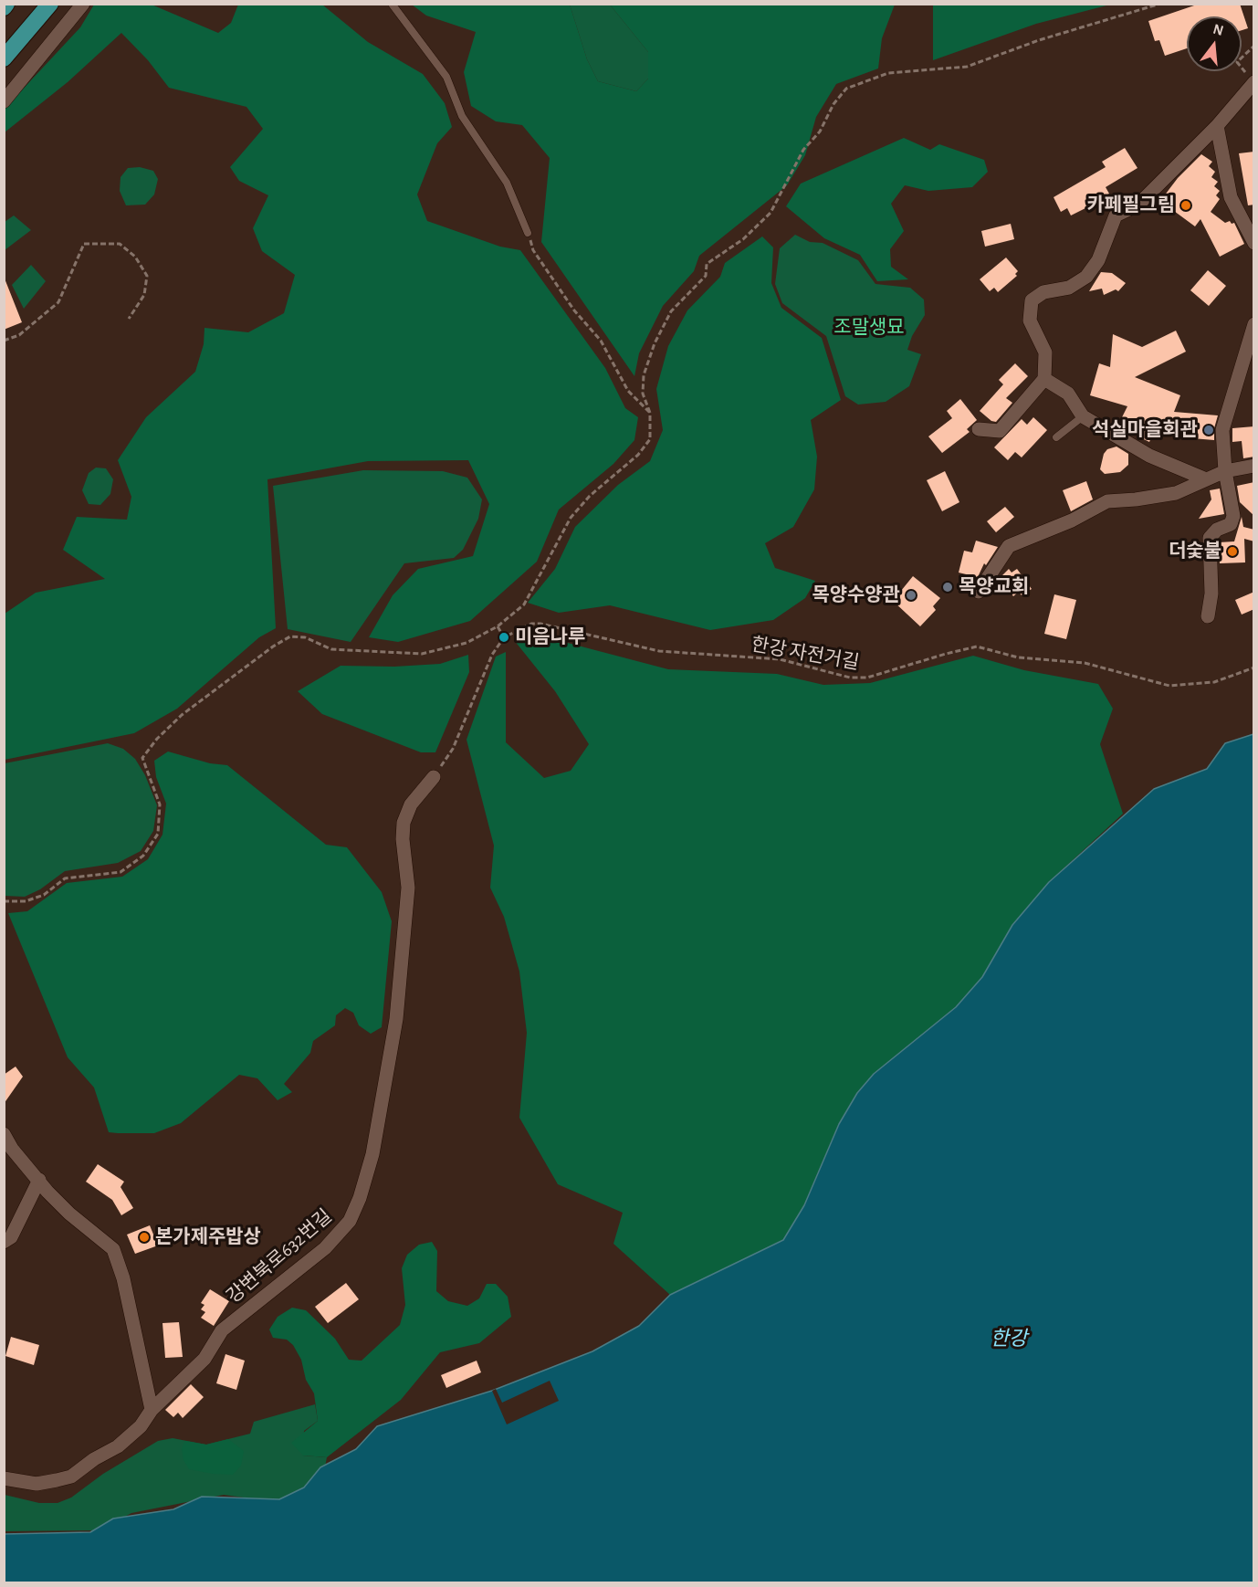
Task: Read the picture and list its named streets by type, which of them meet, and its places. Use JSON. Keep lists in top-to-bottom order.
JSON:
{
  "streets": {
    "street": ["강변북로632번길"],
    "path": ["한강 자전거길"]
  },
  "water": ["한강"],
  "parks": ["조말생묘"],
  "places": [
    "카페필그림",
    "석실마을회관",
    "더숯불",
    "목양교회",
    "목양수양관",
    "미음나루",
    "본가제주밥상"
  ],
  "north": "top"
}
